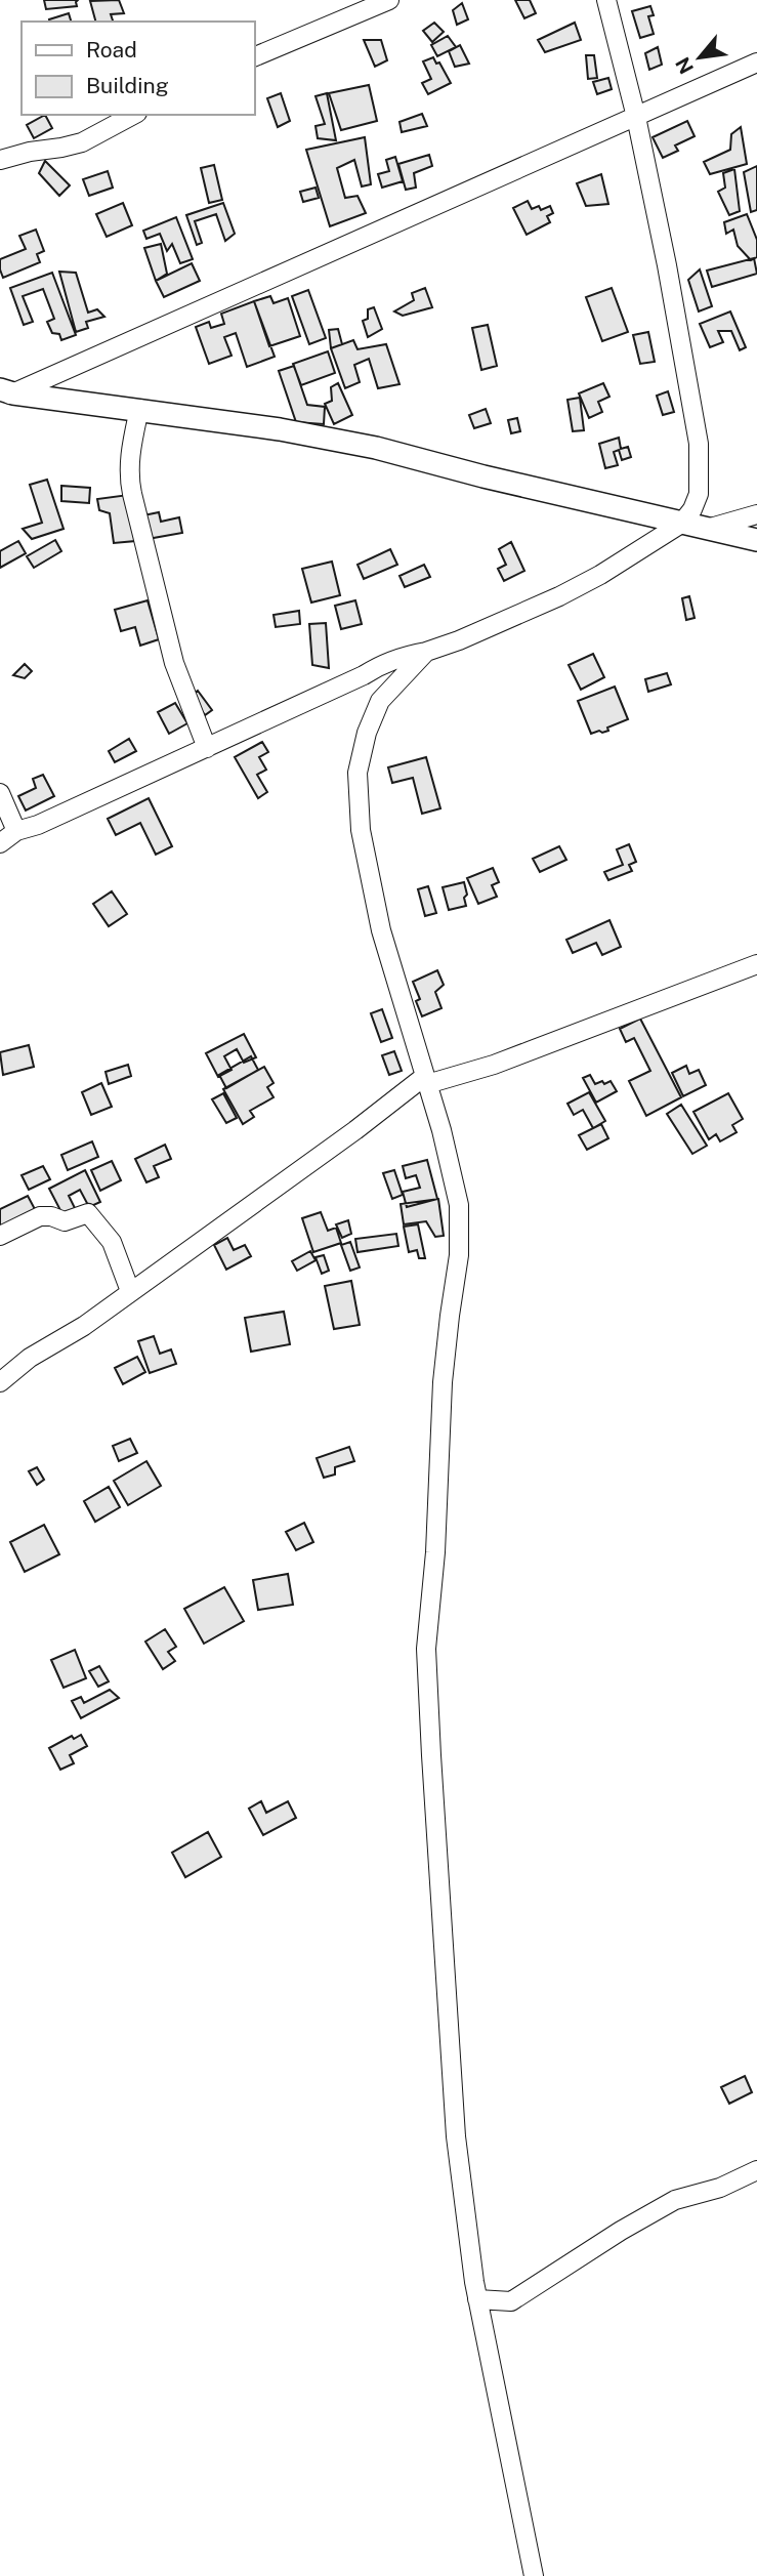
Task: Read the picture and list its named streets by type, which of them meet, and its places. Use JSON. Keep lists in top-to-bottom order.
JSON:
{
  "legend": ["Road", "Building"],
  "north": "bottom left"
}
